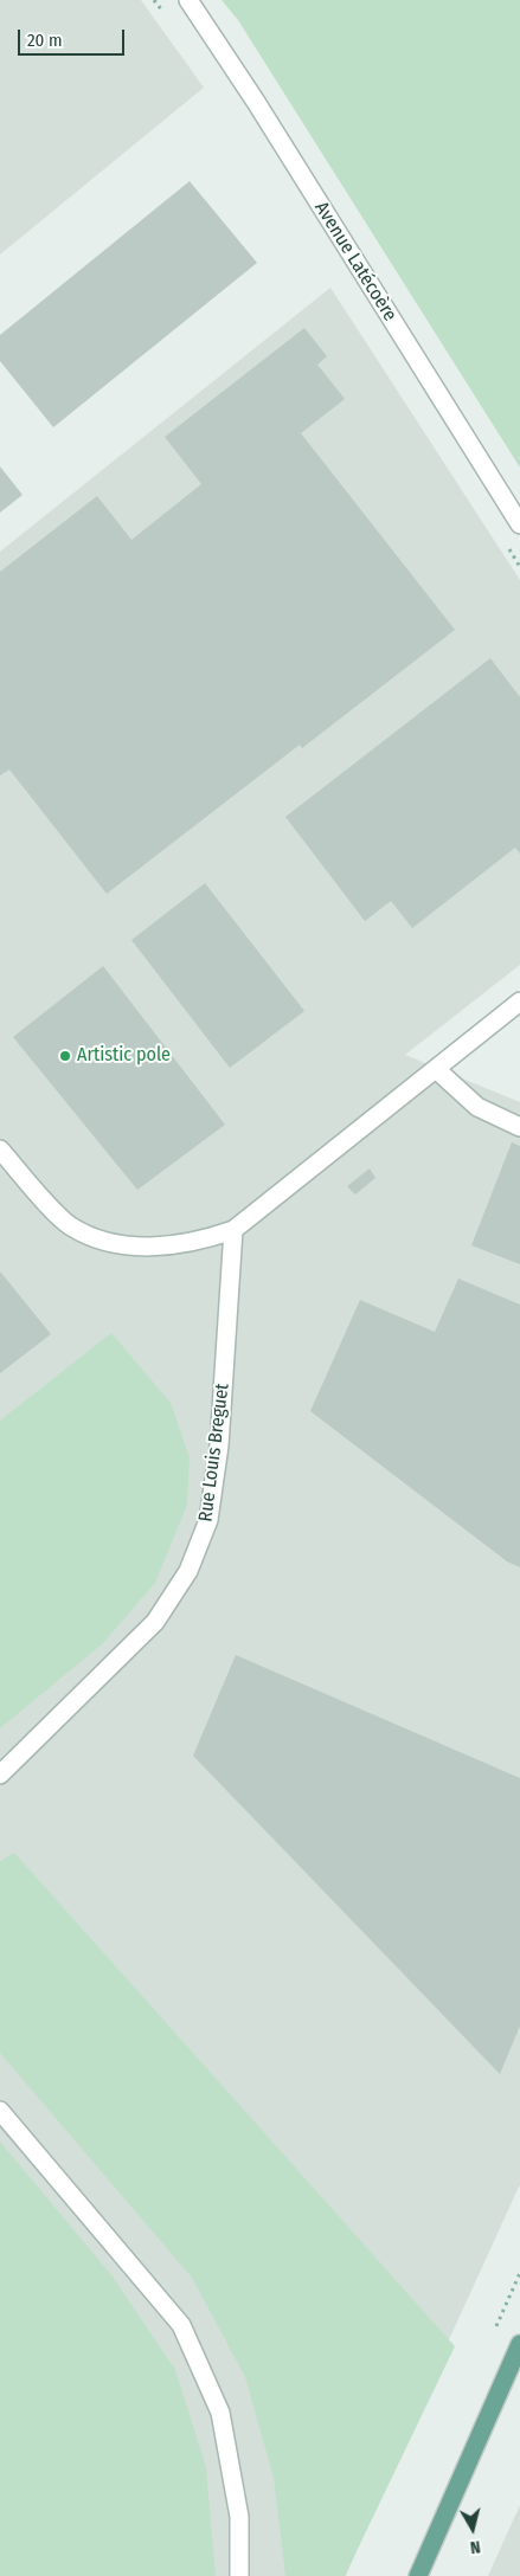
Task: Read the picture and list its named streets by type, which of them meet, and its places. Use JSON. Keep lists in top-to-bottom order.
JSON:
{
  "streets": {
    "street": ["Avenue Latécoère", "Rue Louis Breguet"]
  },
  "places": ["Artistic pole"],
  "scale_bar": "20 m",
  "north": "bottom"
}
